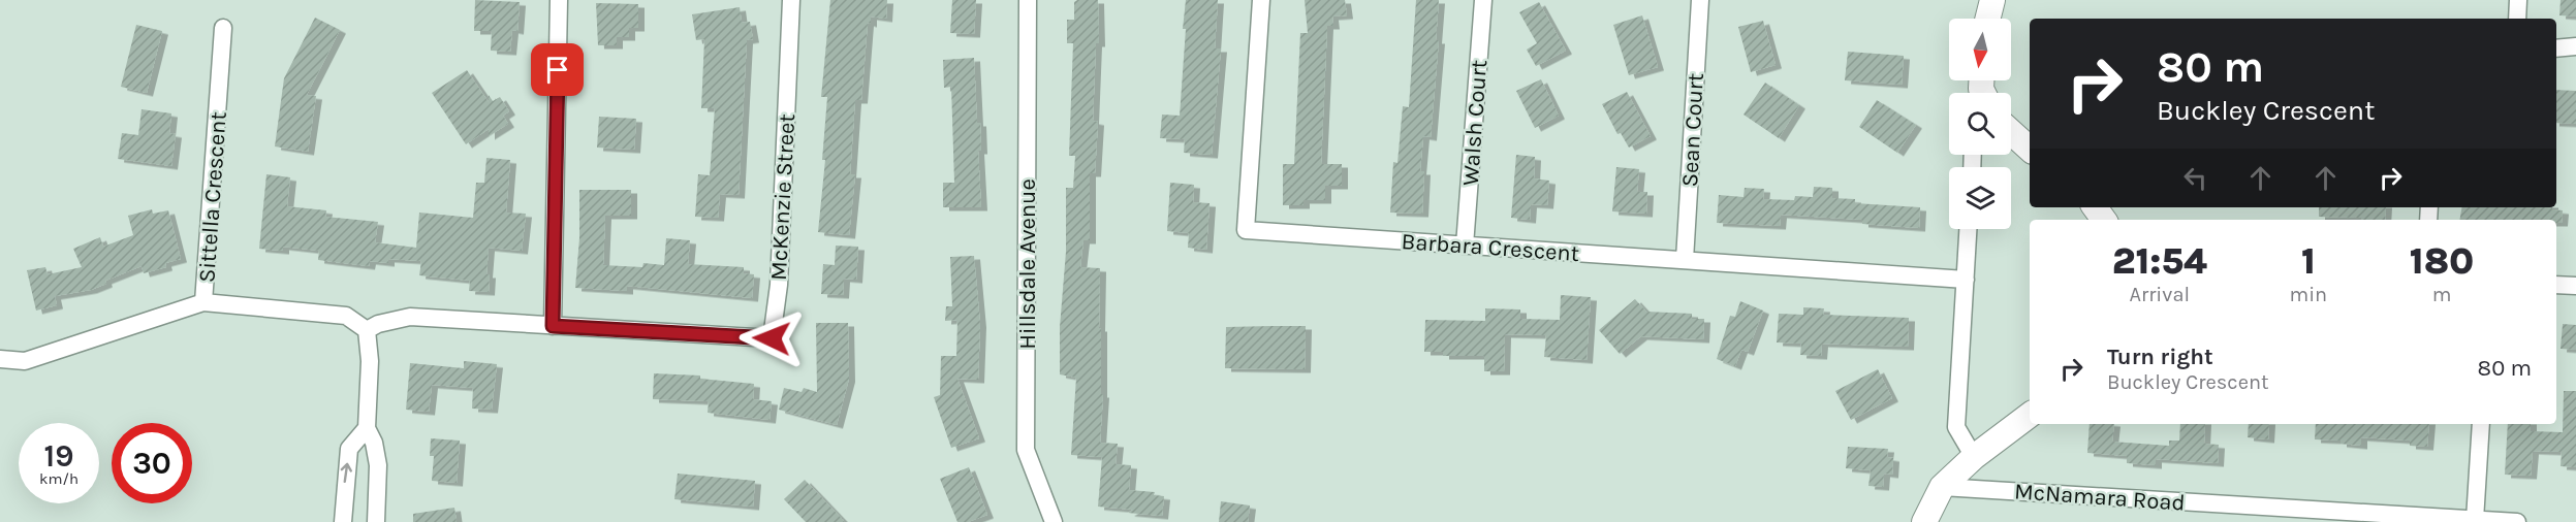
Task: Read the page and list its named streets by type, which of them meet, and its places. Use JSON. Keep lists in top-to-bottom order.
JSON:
{
  "streets": {
    "street": [
      "Walsh Court",
      "Sean Court",
      "Sittella Crescent",
      "McKenzie Street",
      "Barbara Crescent",
      "Hillsdale Avenue",
      "McNamara Road"
    ]
  },
  "crossings": [
    ["Walsh Court", "Barbara Crescent"],
    ["Sean Court", "Barbara Crescent"]
  ],
  "north": "bottom",
  "page": {
    "turn": ["80 m", "Buckley Crescent"],
    "eta": [
      "21:54",
      "Arrival",
      "1",
      "min",
      "180",
      "m"
    ],
    "list": [
      {
        "name": "Turn right",
        "note": "Buckley Crescent",
        "value": "80 m"
      }
    ],
    "speed": "19 km/h",
    "limit": "30"
  }
}
